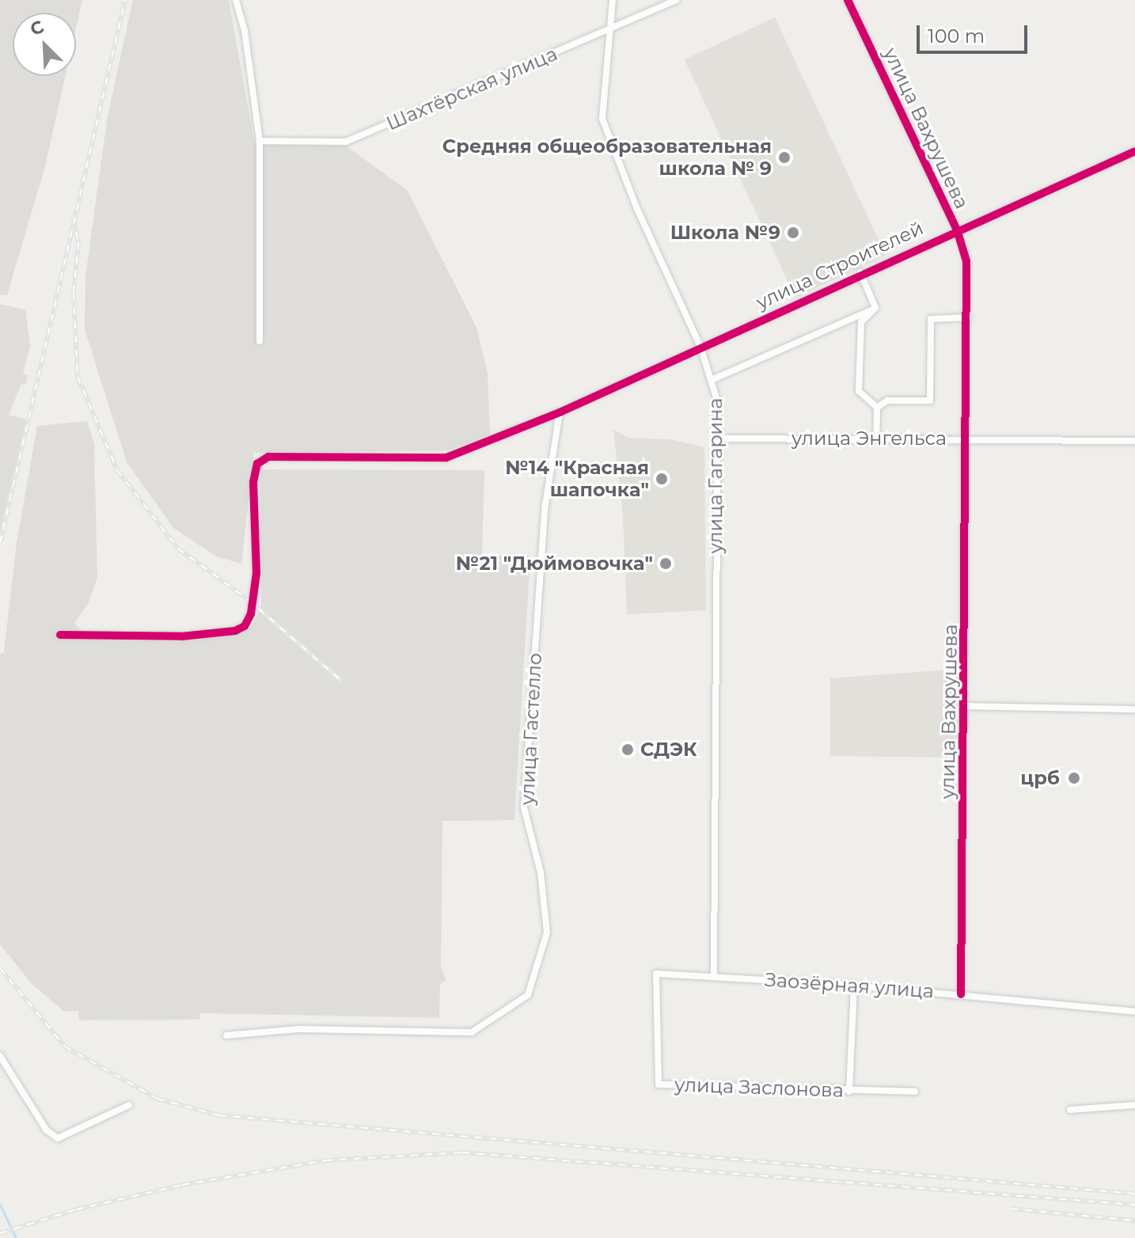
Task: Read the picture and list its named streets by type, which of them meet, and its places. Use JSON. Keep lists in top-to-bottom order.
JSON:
{
  "streets": {
    "street": [
      "Шахтёрская улица",
      "улица Вахрушева",
      "улица Строителей",
      "улица Энгельса",
      "улица Гагарина",
      "улица Гастелло",
      "Заозёрная улица",
      "улица Заслонова"
    ]
  },
  "crossings": [
    ["Шахтёрская улица", "улица Гагарина"],
    ["улица Вахрушева", "улица Строителей"],
    ["улица Вахрушева", "улица Энгельса"],
    ["улица Вахрушева", "Заозёрная улица"],
    ["улица Строителей", "улица Гагарина"],
    ["улица Строителей", "улица Гастелло"],
    ["улица Энгельса", "улица Гагарина"],
    ["улица Гагарина", "Заозёрная улица"],
    ["улица Гагарина", "улица Заслонова"],
    ["Заозёрная улица", "улица Заслонова"]
  ],
  "places": [
    "Средняя общеобразовательная школа № 9",
    "Школа №9",
    "№14 \"Красная шапочка\"",
    "№21 \"Дюймовочка\"",
    "СДЭК",
    "црб"
  ],
  "scale_bar": "100 m",
  "north": "top left"
}
